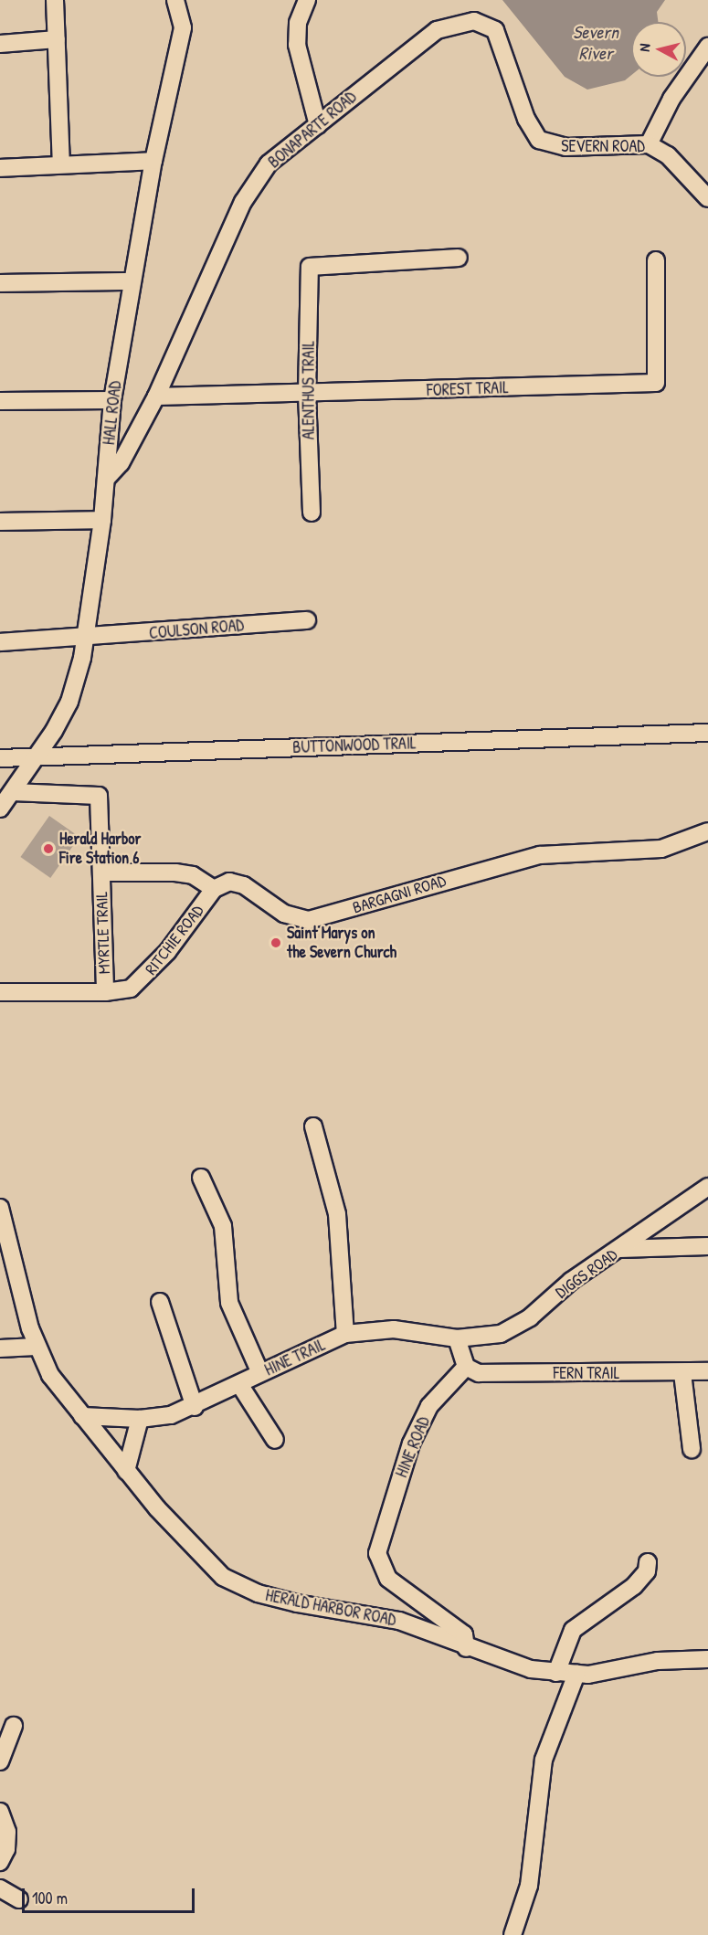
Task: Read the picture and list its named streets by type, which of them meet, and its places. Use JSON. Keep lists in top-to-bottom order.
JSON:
{
  "streets": {
    "street": [
      "BONAPARTE ROAD",
      "SEVERN ROAD",
      "FOREST TRAIL",
      "ALENTHUS TRAIL",
      "HALL ROAD",
      "COULSON ROAD",
      "BUTTONWOOD TRAIL",
      "BARGAGNI ROAD",
      "MYRTLE TRAIL",
      "RITCHIE ROAD",
      "DIGGS ROAD",
      "HINE TRAIL",
      "FERN TRAIL",
      "HINE ROAD",
      "HERALD HARBOR ROAD"
    ]
  },
  "crossings": [
    ["BONAPARTE ROAD", "SEVERN ROAD"],
    ["BONAPARTE ROAD", "FOREST TRAIL"],
    ["BONAPARTE ROAD", "HALL ROAD"],
    ["FOREST TRAIL", "ALENTHUS TRAIL"],
    ["HALL ROAD", "COULSON ROAD"],
    ["HALL ROAD", "BUTTONWOOD TRAIL"],
    ["HALL ROAD", "MYRTLE TRAIL"],
    ["BARGAGNI ROAD", "RITCHIE ROAD"],
    ["MYRTLE TRAIL", "RITCHIE ROAD"],
    ["DIGGS ROAD", "HINE TRAIL"],
    ["HINE TRAIL", "HERALD HARBOR ROAD"],
    ["FERN TRAIL", "HINE ROAD"],
    ["HINE ROAD", "HERALD HARBOR ROAD"]
  ],
  "water": ["Severn River"],
  "places": ["Herald Harbor Fire Station 6", "Saint Marys on the Severn Church"],
  "scale_bar": "100 m",
  "north": "left"
}
